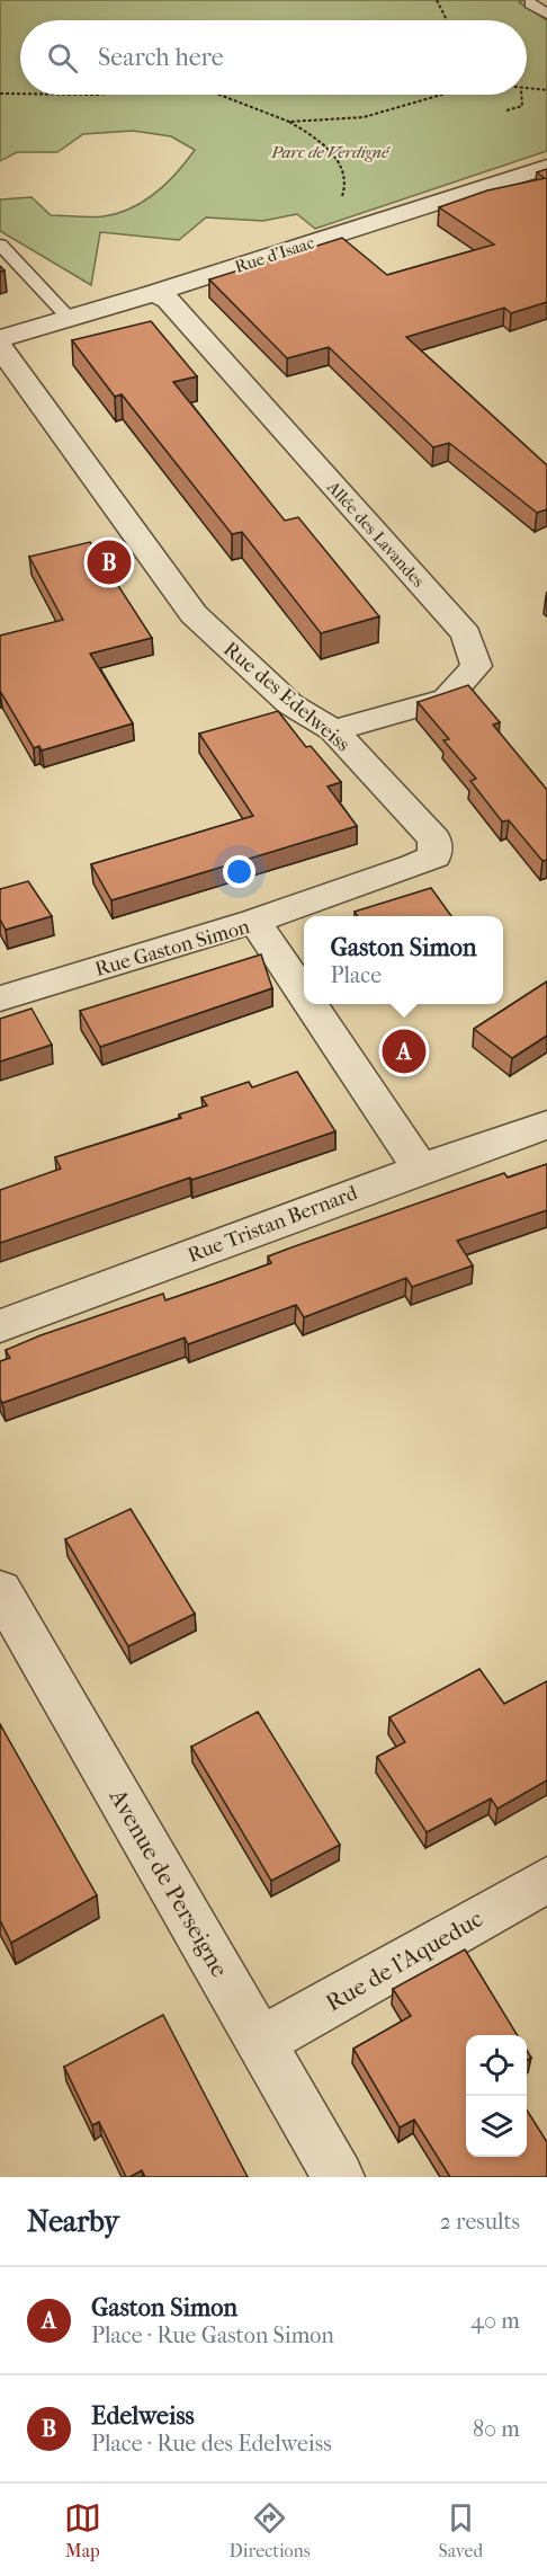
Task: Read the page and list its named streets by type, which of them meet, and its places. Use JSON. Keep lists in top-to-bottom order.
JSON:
{
  "streets": {
    "street": [
      "Rue d'Isaac",
      "Allée des Lavandes",
      "Rue des Edelweiss",
      "Rue Gaston Simon",
      "Rue Tristan Bernard",
      "Avenue de Perseigne",
      "Rue de l'Aqueduc"
    ]
  },
  "crossings": [
    ["Rue d'Isaac", "Allée des Lavandes"],
    ["Allée des Lavandes", "Rue des Edelweiss"],
    ["Rue des Edelweiss", "Rue Gaston Simon"],
    ["Rue Gaston Simon", "Rue Tristan Bernard"],
    ["Avenue de Perseigne", "Rue de l'Aqueduc"]
  ],
  "parks": ["Parc de Verdigné"],
  "page": {
    "search": "Search here",
    "pins": ["B", "A"],
    "popup": ["Gaston Simon", "Place"],
    "heading": ["Nearby", "2 results"],
    "list": [
      {
        "mark": "A",
        "name": "Gaston Simon",
        "note": "Place · Rue Gaston Simon",
        "value": "40 m"
      },
      {
        "mark": "B",
        "name": "Edelweiss",
        "note": "Place · Rue des Edelweiss",
        "value": "80 m"
      }
    ],
    "nav": ["Map", "Directions", "Saved"]
  }
}
